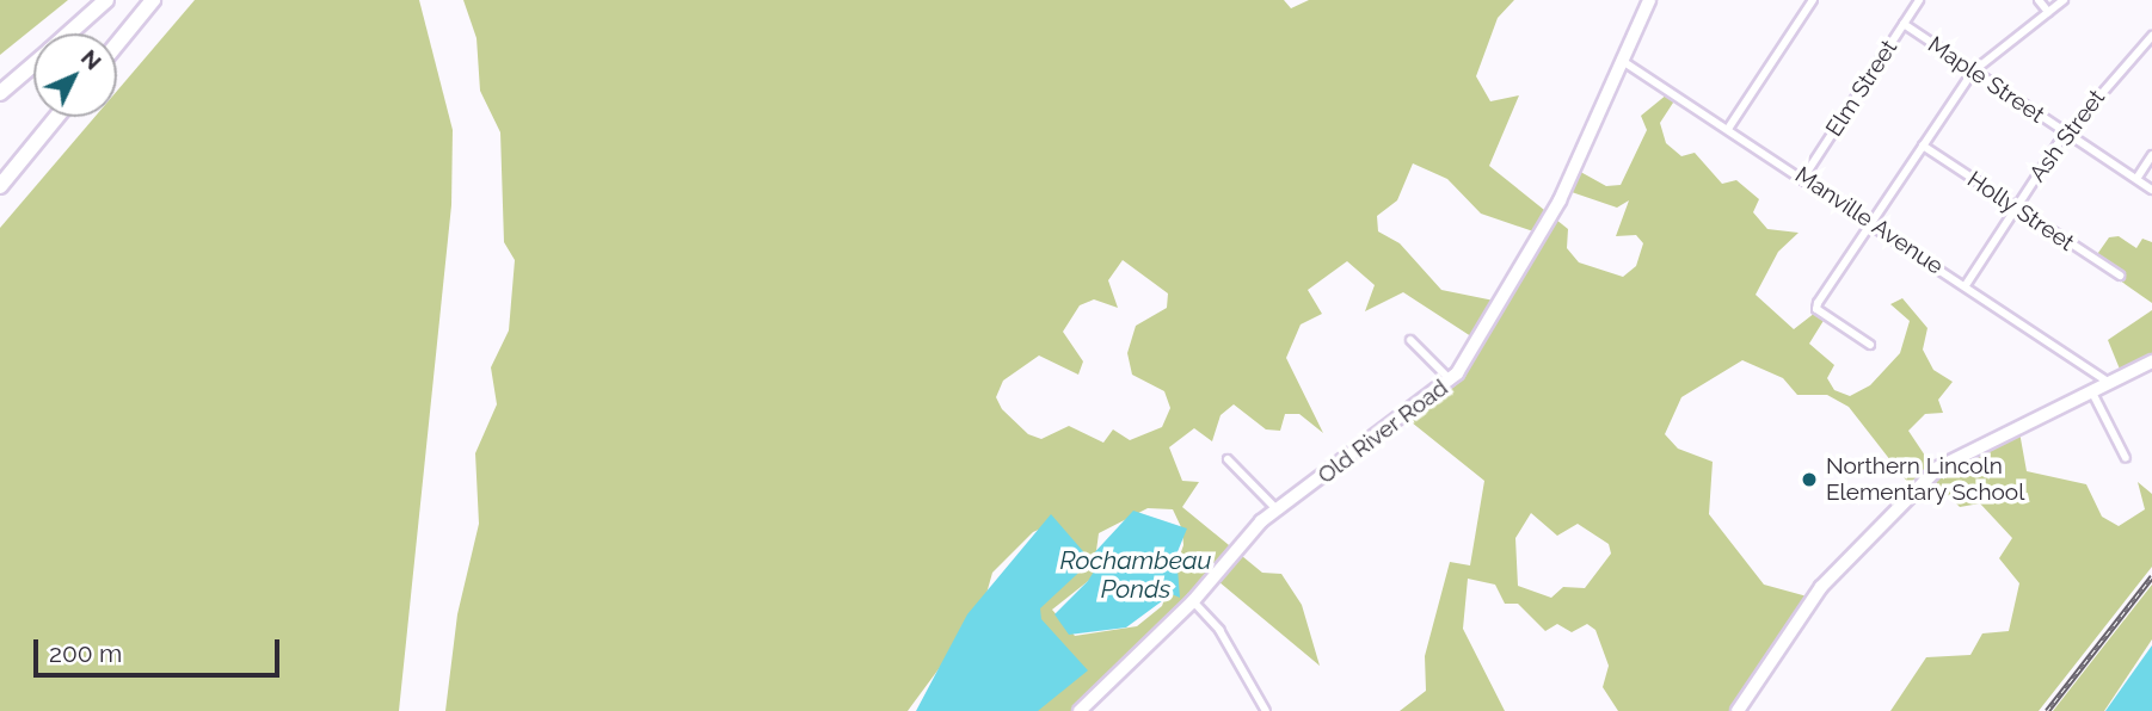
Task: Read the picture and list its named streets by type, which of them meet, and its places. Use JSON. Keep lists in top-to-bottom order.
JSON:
{
  "streets": {
    "main road": ["Old River Road"],
    "street": [
      "Maple Street",
      "Elm Street",
      "Ash Street",
      "Holly Street",
      "Manville Avenue"
    ]
  },
  "crossings": [
    ["Maple Street", "Elm Street"],
    ["Maple Street", "Ash Street"],
    ["Elm Street", "Manville Avenue"],
    ["Ash Street", "Holly Street"],
    ["Ash Street", "Manville Avenue"],
    ["Manville Avenue", "Old River Road"]
  ],
  "water": ["Rochambeau Ponds"],
  "places": ["Northern Lincoln Elementary School"],
  "scale_bar": "200 m",
  "north": "top right"
}
